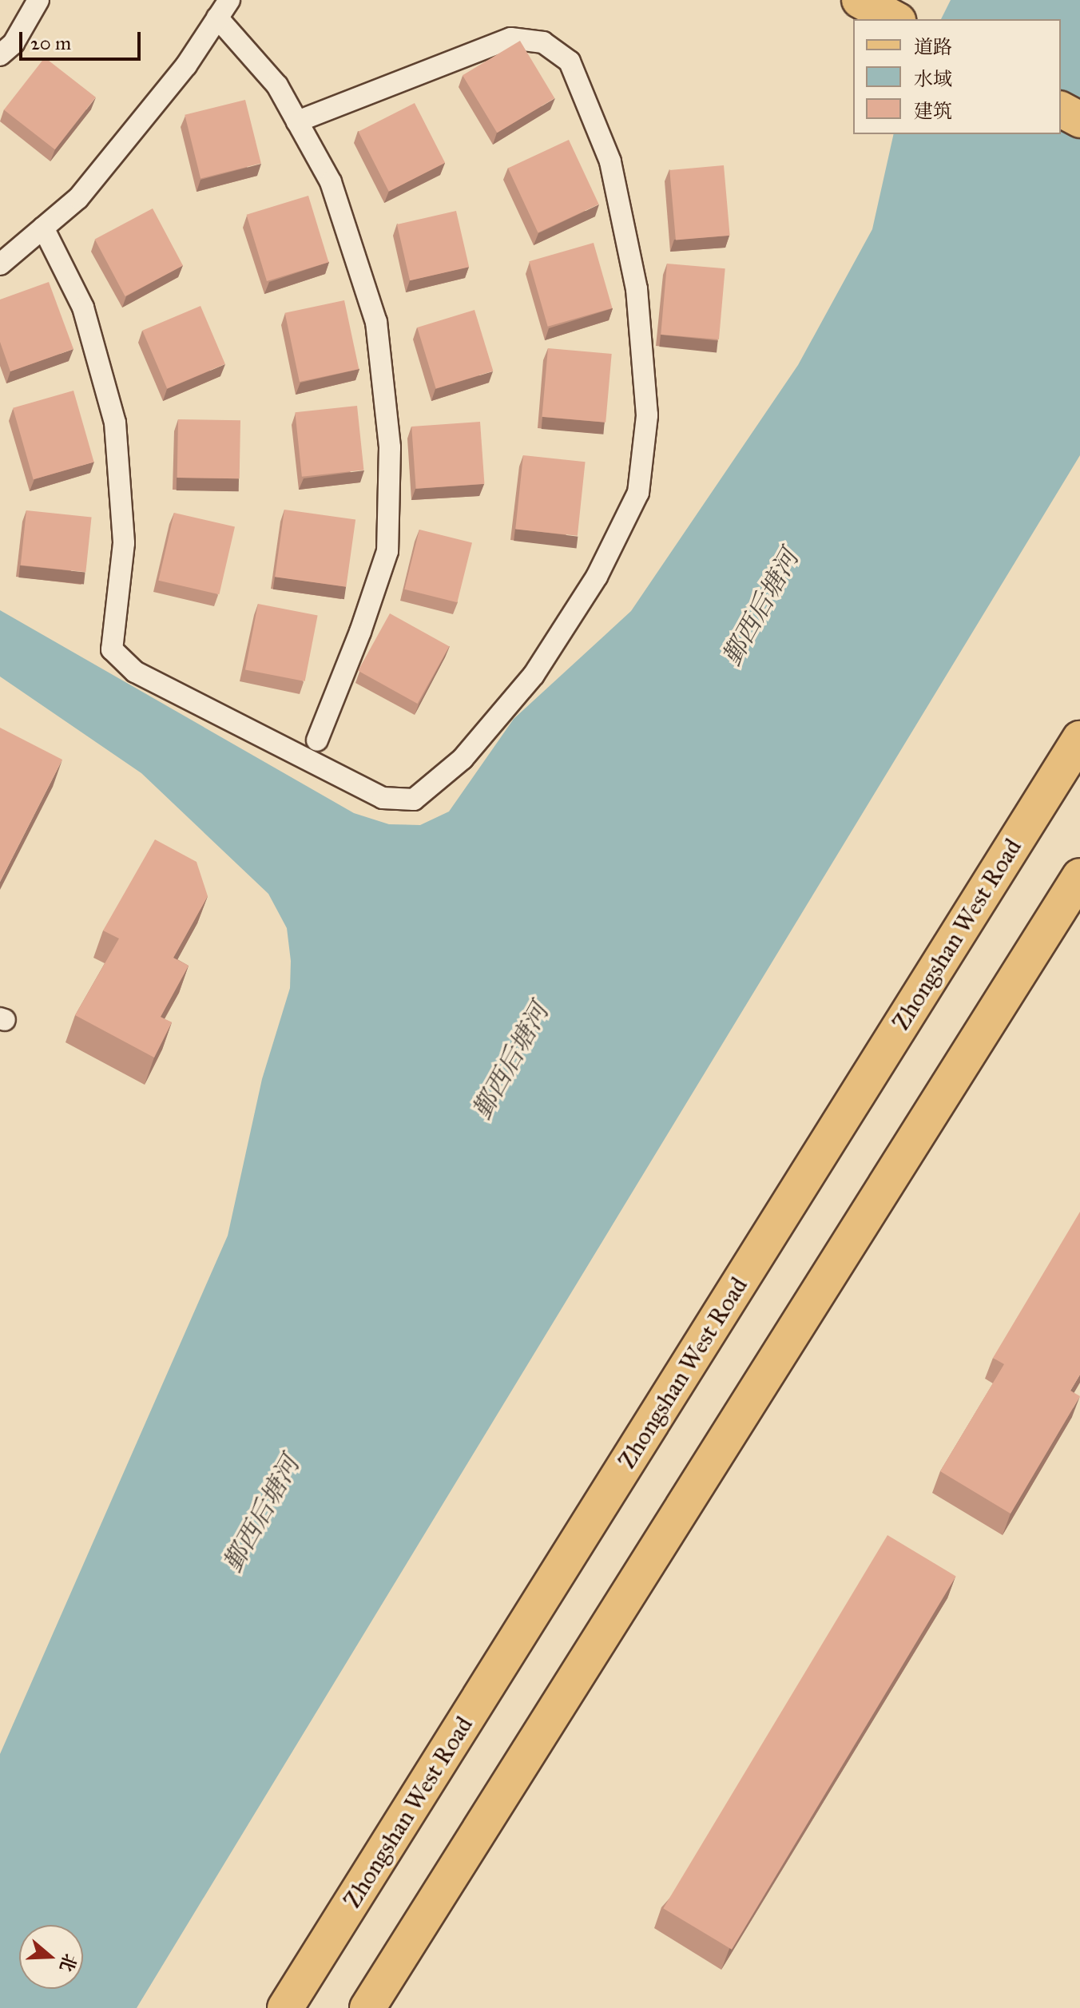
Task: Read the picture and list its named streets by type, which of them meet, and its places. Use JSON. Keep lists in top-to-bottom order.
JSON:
{
  "streets": {
    "main road": ["Zhongshan West Road"]
  },
  "water": ["鄞西后塘河"],
  "legend": ["道路", "水域", "建筑"],
  "scale_bar": "20 m",
  "north": "right"
}
